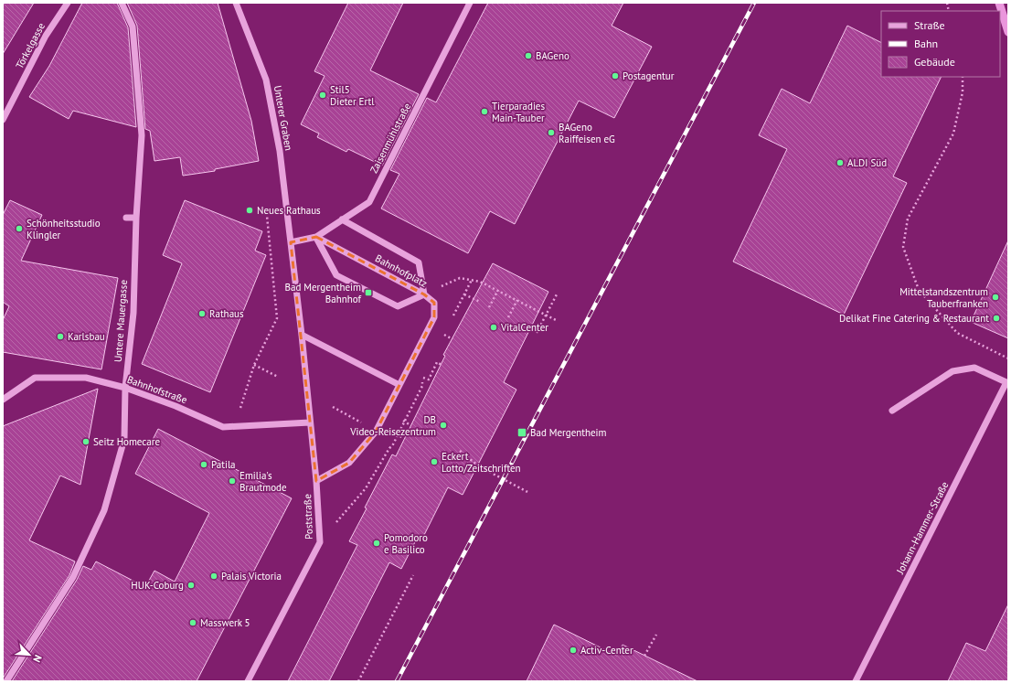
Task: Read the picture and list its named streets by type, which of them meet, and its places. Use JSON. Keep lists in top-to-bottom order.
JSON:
{
  "streets": {
    "street": [
      "Törkelgasse",
      "Unterer Graben",
      "Zaisenmühlstraße",
      "Bahnhofplatz",
      "Untere Mauergasse",
      "Bahnhofstraße",
      "Poststraße",
      "Johann-Hammer-Straße"
    ]
  },
  "crossings": [
    ["Unterer Graben", "Zaisenmühlstraße"],
    ["Zaisenmühlstraße", "Bahnhofplatz"],
    ["Bahnhofplatz", "Poststraße"],
    ["Untere Mauergasse", "Bahnhofstraße"],
    ["Bahnhofstraße", "Poststraße"]
  ],
  "places": {
    "other": [
      "BAGeno",
      "Postagentur",
      "Stil5 Dieter Ertl",
      "Tierparadies Main-Tauber",
      "BAGeno Raiffeisen eG",
      "ALDI Süd",
      "Neues Rathaus",
      "Schönheitsstudio Klingler",
      "Mittelstandszentrum Tauberfranken",
      "Rathaus",
      "Delikat Fine Catering & Restaurant",
      "VitalCenter",
      "Karlsbau",
      "DB Video-Reisezentrum",
      "Seitz Homecare",
      "Eckert Lotto/Zeitschriften",
      "Patila",
      "Emilia's Brautmode",
      "Pomodoro e Basilico",
      "Palais Victoria",
      "HUK-Coburg",
      "Masswerk 5",
      "Activ-Center"
    ],
    "transit": ["Bad Mergentheim Bahnhof", "Bad Mergentheim"]
  },
  "legend": ["Straße", "Bahn", "Gebäude"],
  "north": "bottom right"
}
